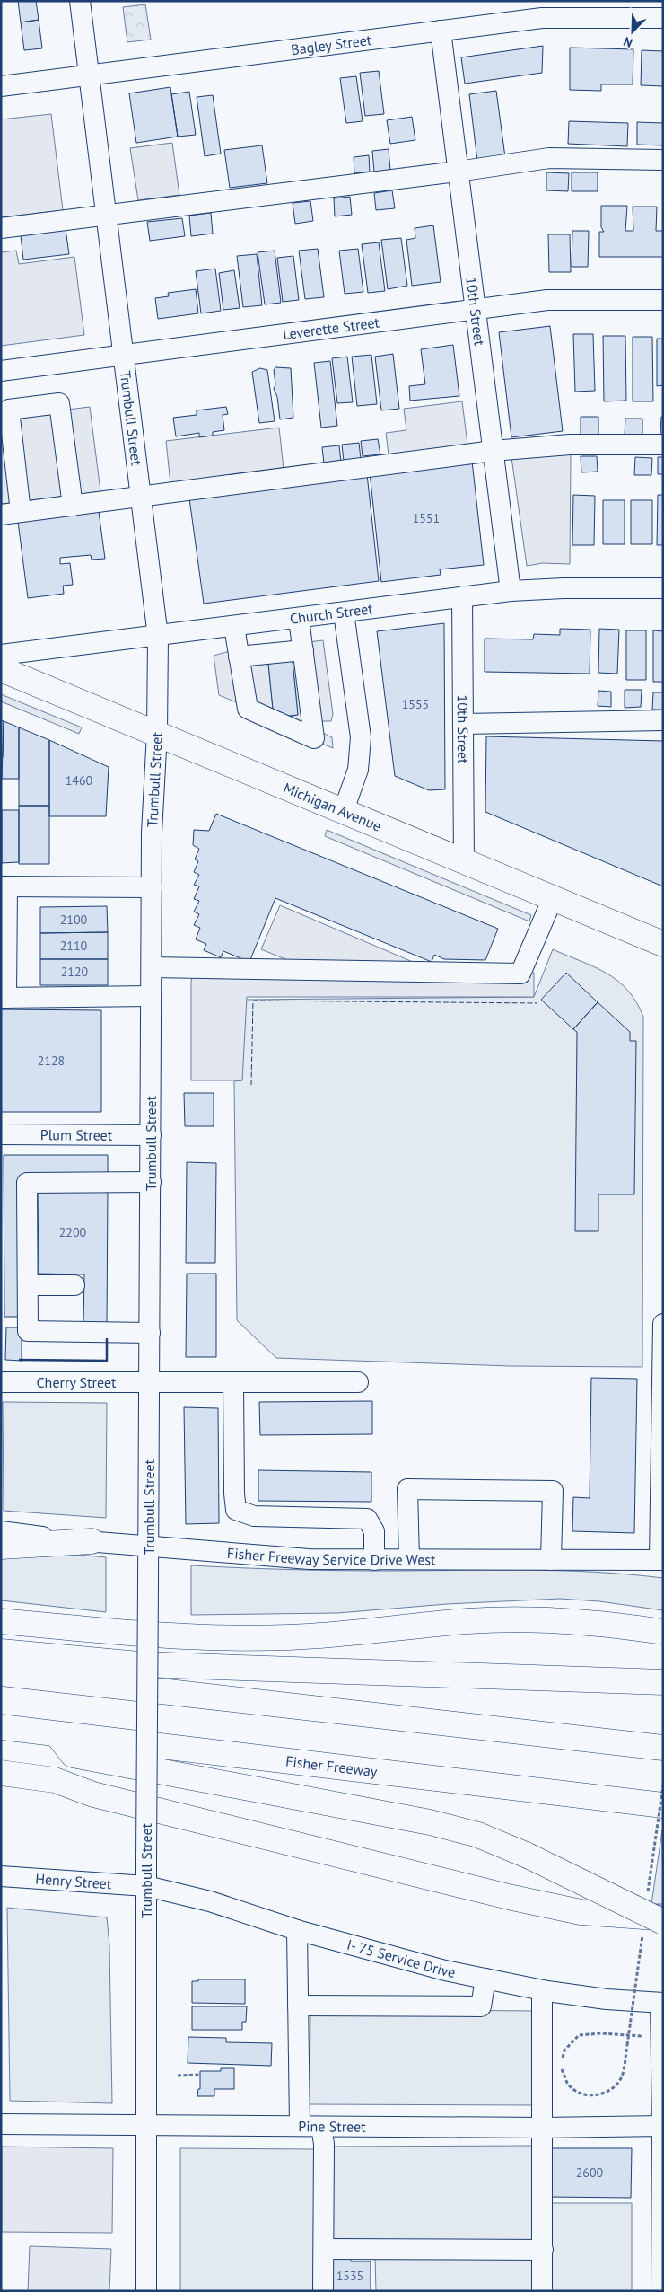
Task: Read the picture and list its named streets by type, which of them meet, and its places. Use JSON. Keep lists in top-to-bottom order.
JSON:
{
  "streets": {
    "main road": ["Michigan Avenue", "Fisher Freeway"],
    "street": [
      "Bagley Street",
      "10th Street",
      "Leverette Street",
      "Trumbull Street",
      "Church Street",
      "Plum Street",
      "Cherry Street",
      "Fisher Freeway Service Drive West",
      "Henry Street",
      "I- 75 Service Drive",
      "Pine Street"
    ]
  },
  "crossings": [
    ["Bagley Street", "10th Street"],
    ["Bagley Street", "Trumbull Street"],
    ["10th Street", "Leverette Street"],
    ["10th Street", "Church Street"],
    ["10th Street", "Michigan Avenue"],
    ["Leverette Street", "Trumbull Street"],
    ["Trumbull Street", "Church Street"],
    ["Trumbull Street", "Michigan Avenue"],
    ["Trumbull Street", "Plum Street"],
    ["Trumbull Street", "Cherry Street"],
    ["Trumbull Street", "Fisher Freeway Service Drive West"],
    ["Trumbull Street", "Henry Street"],
    ["Trumbull Street", "I- 75 Service Drive"],
    ["Trumbull Street", "Pine Street"],
    ["Henry Street", "I- 75 Service Drive"]
  ],
  "house_numbers": [
    "1551",
    "1555",
    "1460",
    "2100",
    "2110",
    "2120",
    "2128",
    "2200",
    "2600",
    "1535"
  ],
  "north": "bottom left"
}
